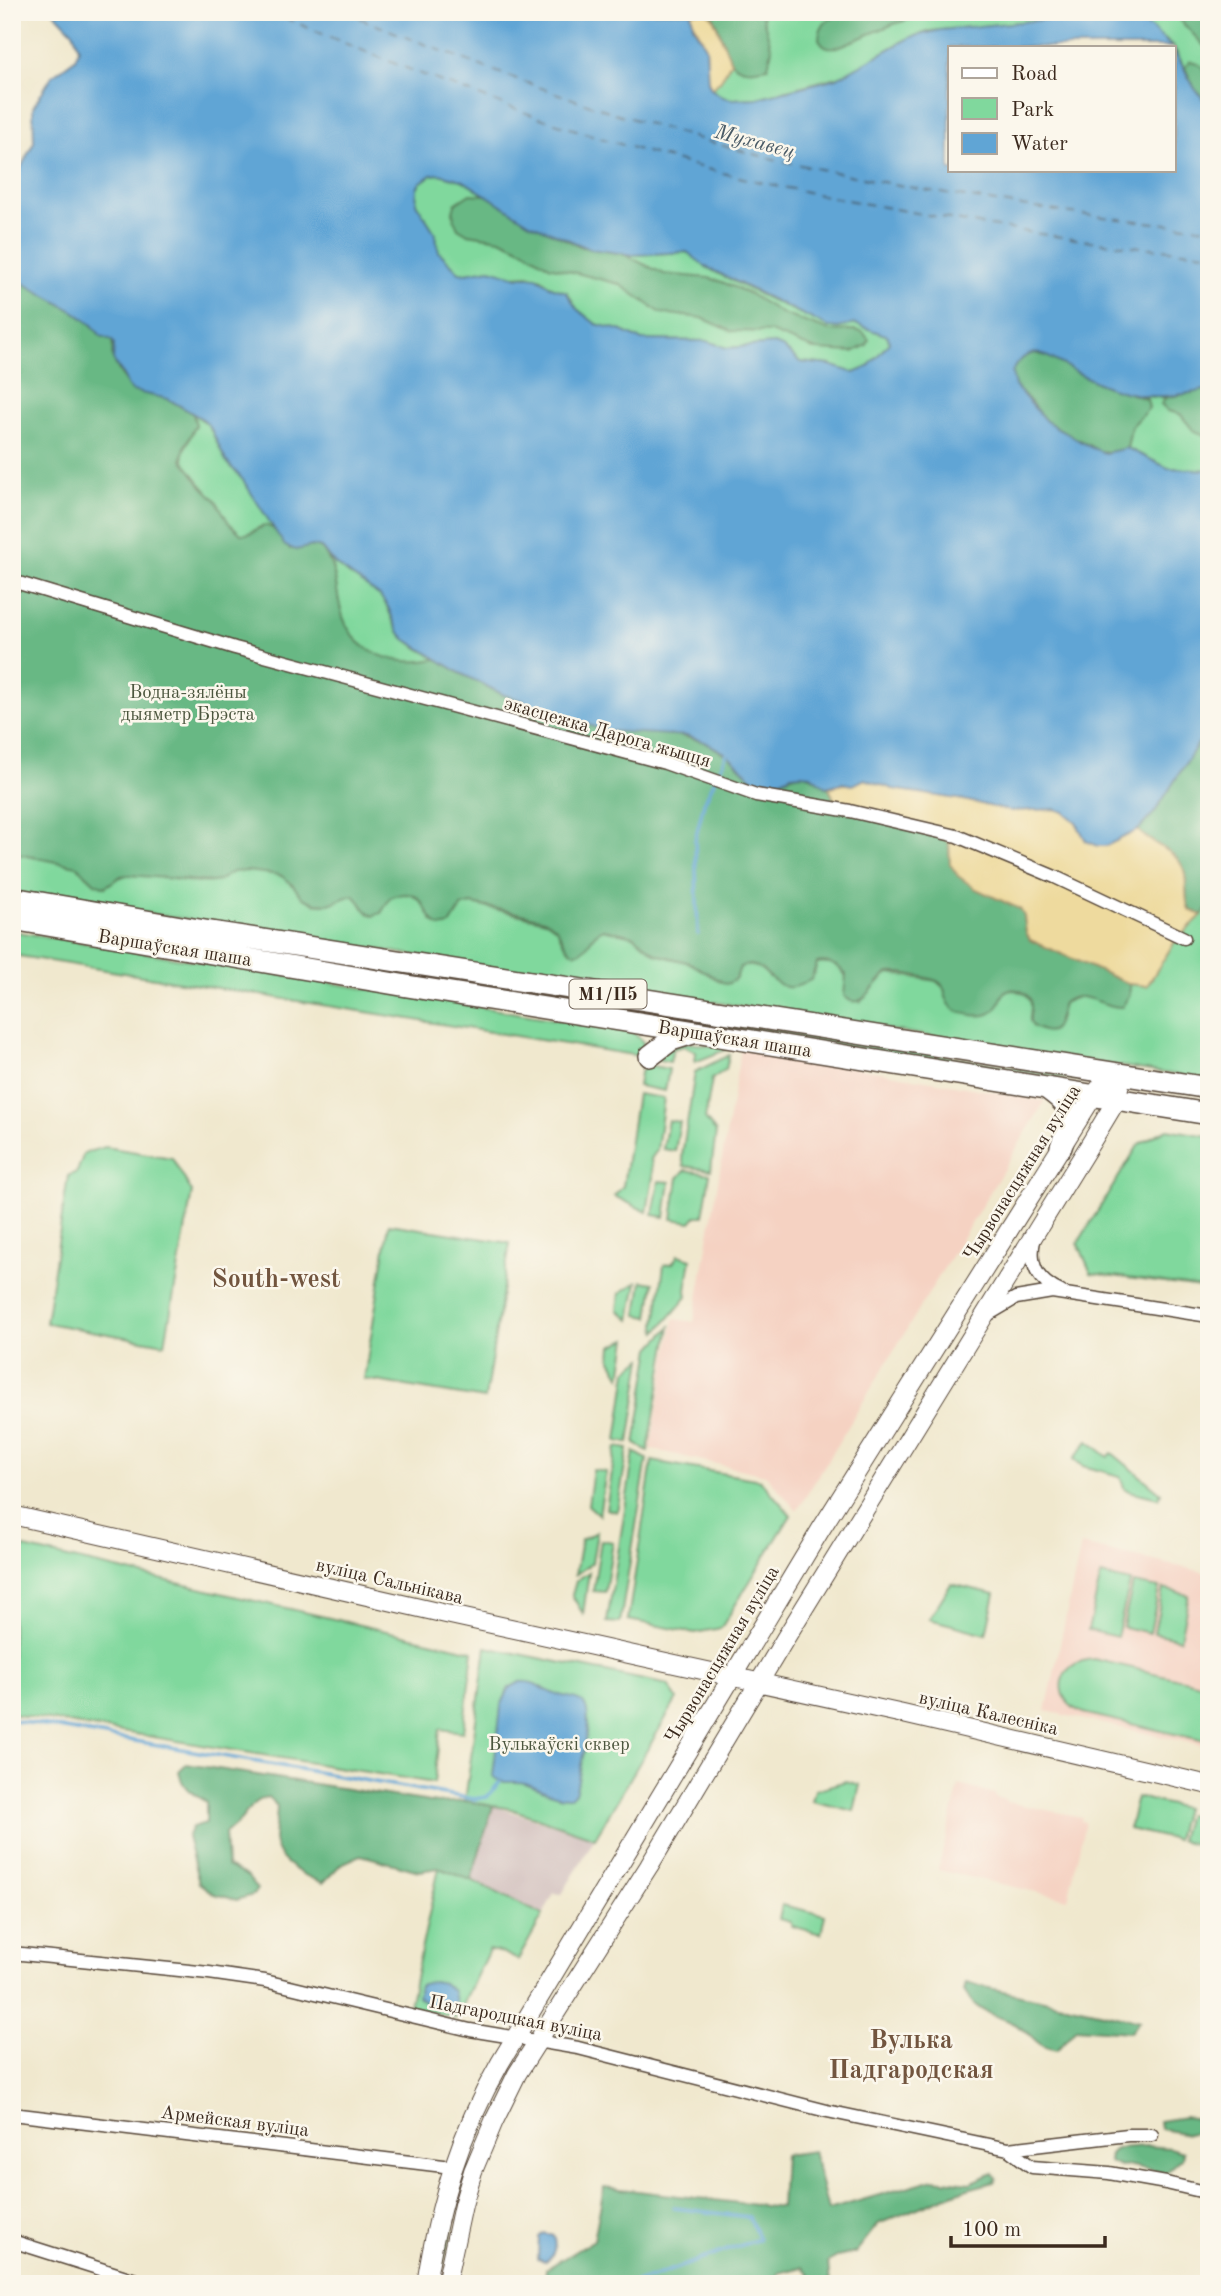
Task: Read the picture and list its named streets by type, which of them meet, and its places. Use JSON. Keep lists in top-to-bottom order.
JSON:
{
  "streets": {
    "highway": ["Варшаўская шаша", "М1/П5"],
    "main road": ["Чырвонасцяжная вуліца", "вуліца Сальнікава", "вуліца Калесніка"],
    "street": ["экасцежка Дарога жыцця", "Падгародцкая вуліца", "Армейская вуліца"]
  },
  "crossings": [
    ["Варшаўская шаша", "Чырвонасцяжная вуліца"],
    ["Чырвонасцяжная вуліца", "вуліца Сальнікава"],
    ["Чырвонасцяжная вуліца", "Падгародцкая вуліца"],
    ["Чырвонасцяжная вуліца", "Армейская вуліца"],
    ["вуліца Сальнікава", "вуліца Калесніка"]
  ],
  "districts": ["South-west", "Вулька Падгародская"],
  "water": ["Мухавец"],
  "parks": ["Водна-зялёны дыяметр Брэста", "Вулькаўскі сквер"],
  "legend": ["Road", "Park", "Water"],
  "scale_bar": "100 m"
}
